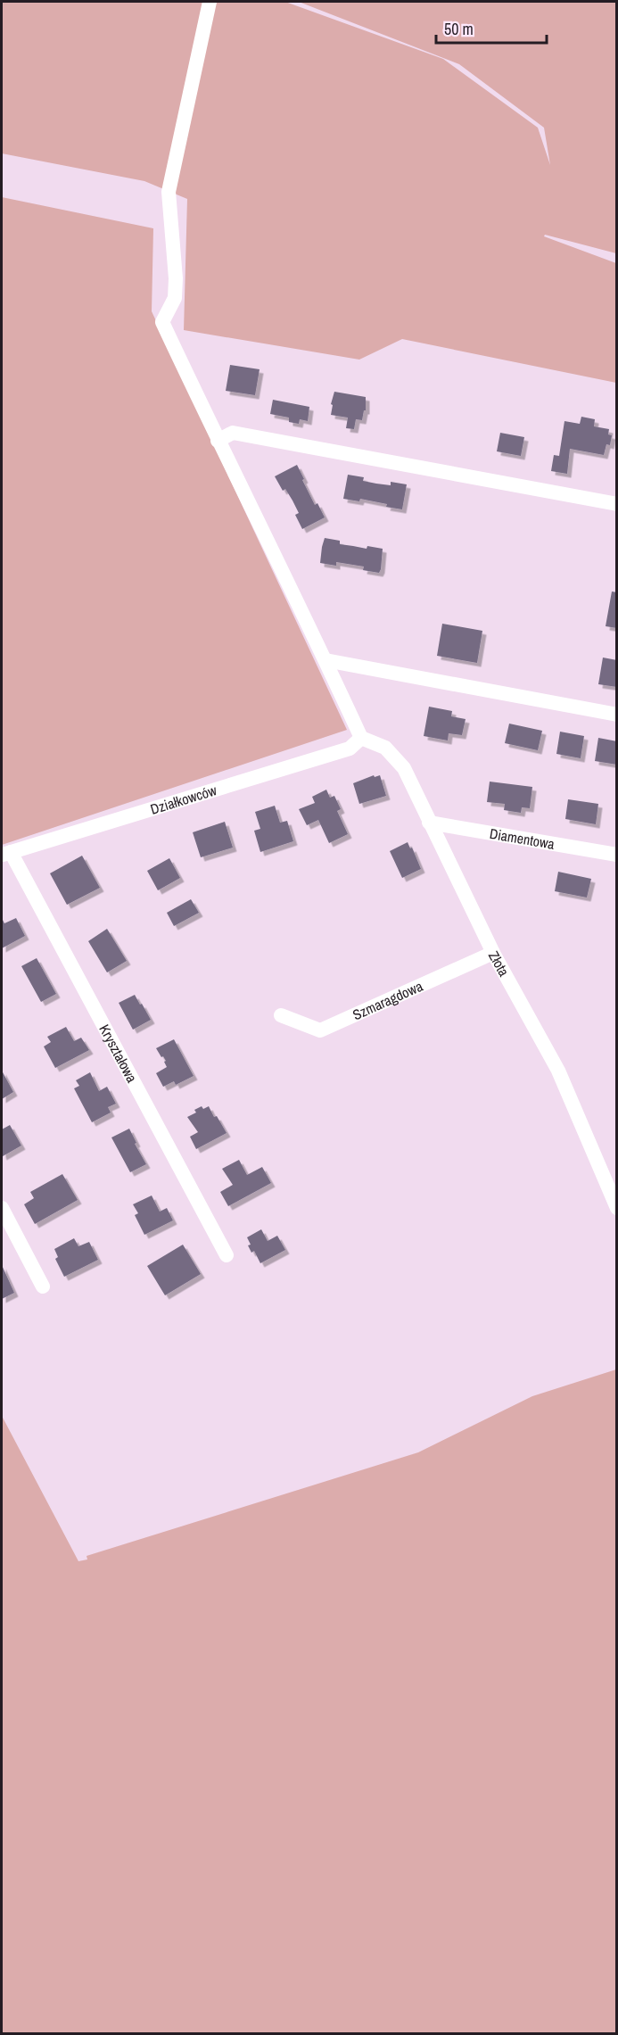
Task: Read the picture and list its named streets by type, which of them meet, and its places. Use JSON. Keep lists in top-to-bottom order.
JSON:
{
  "streets": {
    "street": [
      "Działkowców",
      "Diamentowa",
      "Złota",
      "Szmaragdowa",
      "Kryształowa"
    ]
  },
  "crossings": [
    ["Działkowców", "Złota"],
    ["Działkowców", "Kryształowa"],
    ["Diamentowa", "Złota"],
    ["Złota", "Szmaragdowa"]
  ],
  "scale_bar": "50 m"
}
